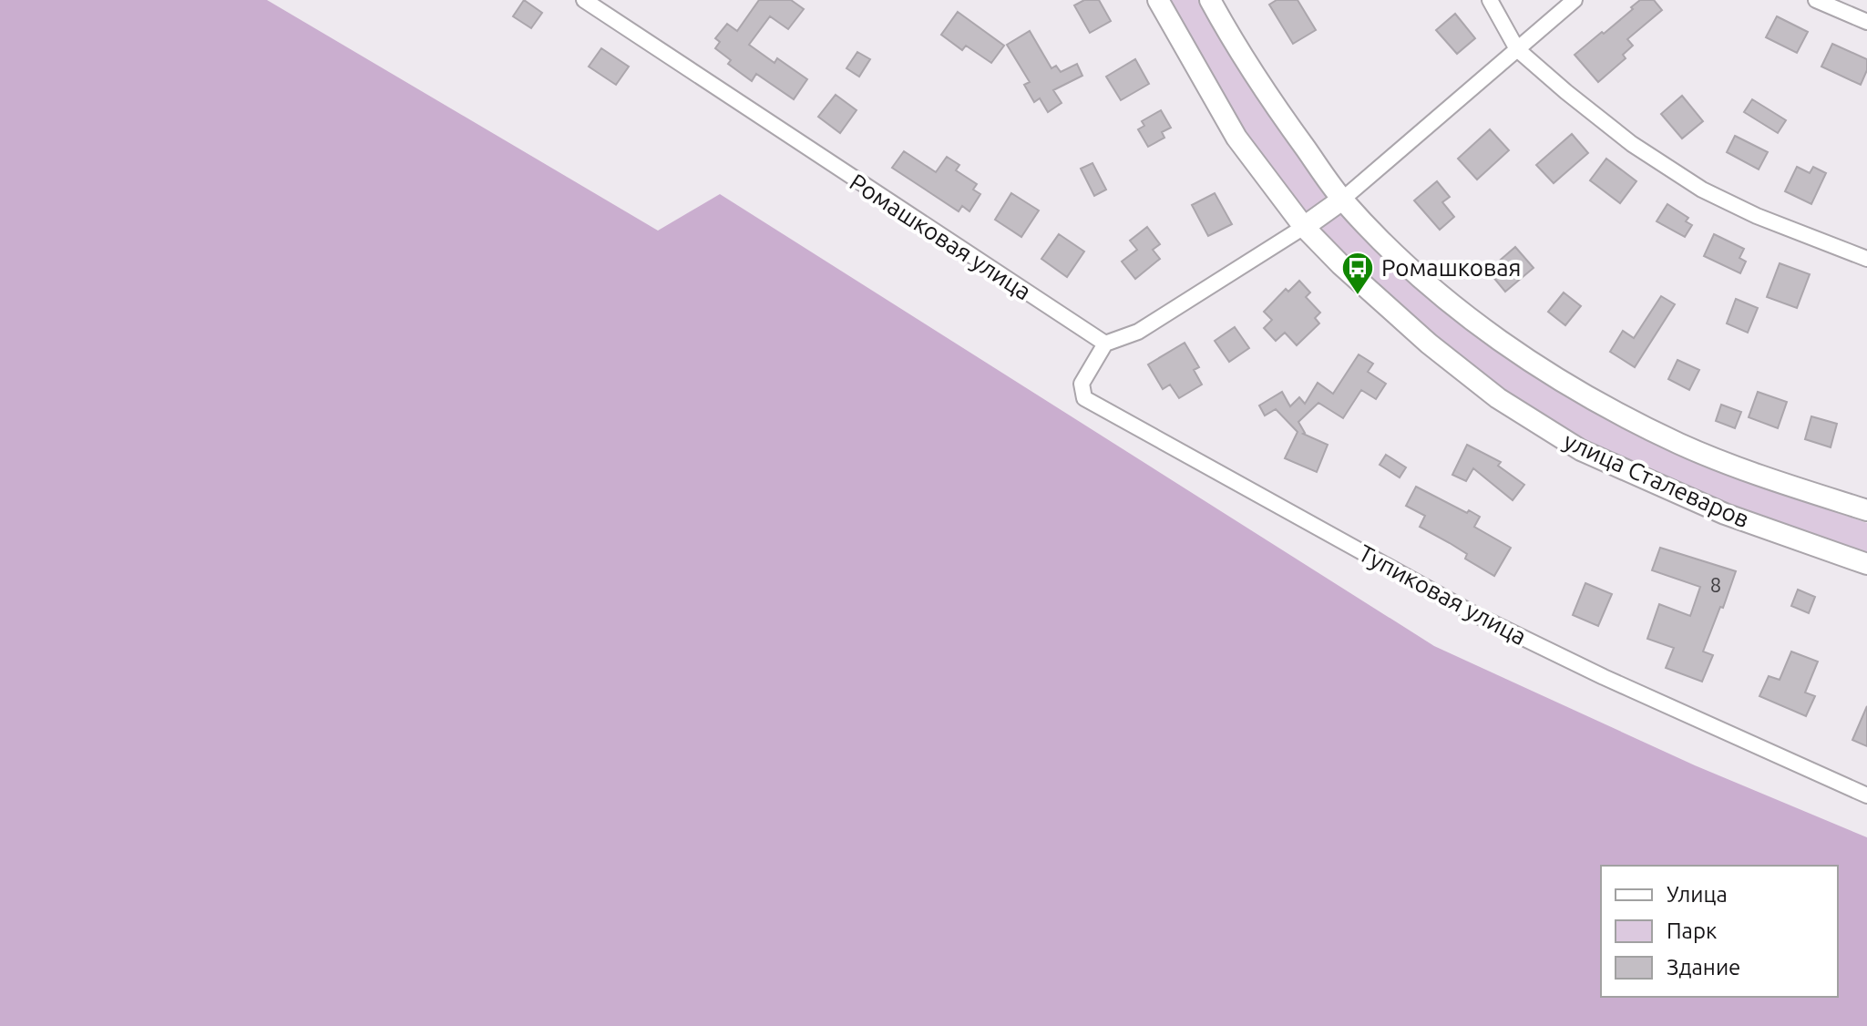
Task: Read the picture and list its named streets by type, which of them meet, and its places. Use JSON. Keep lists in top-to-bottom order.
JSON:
{
  "streets": {
    "main road": ["улица Сталеваров"],
    "street": ["Ромашковая улица", "Тупиковая улица"]
  },
  "crossings": [
    ["Ромашковая улица", "Тупиковая улица"]
  ],
  "places": {
    "bus stop": ["Ромашковая"]
  },
  "house_numbers": ["8"],
  "legend": ["Улица", "Парк", "Здание"]
}
